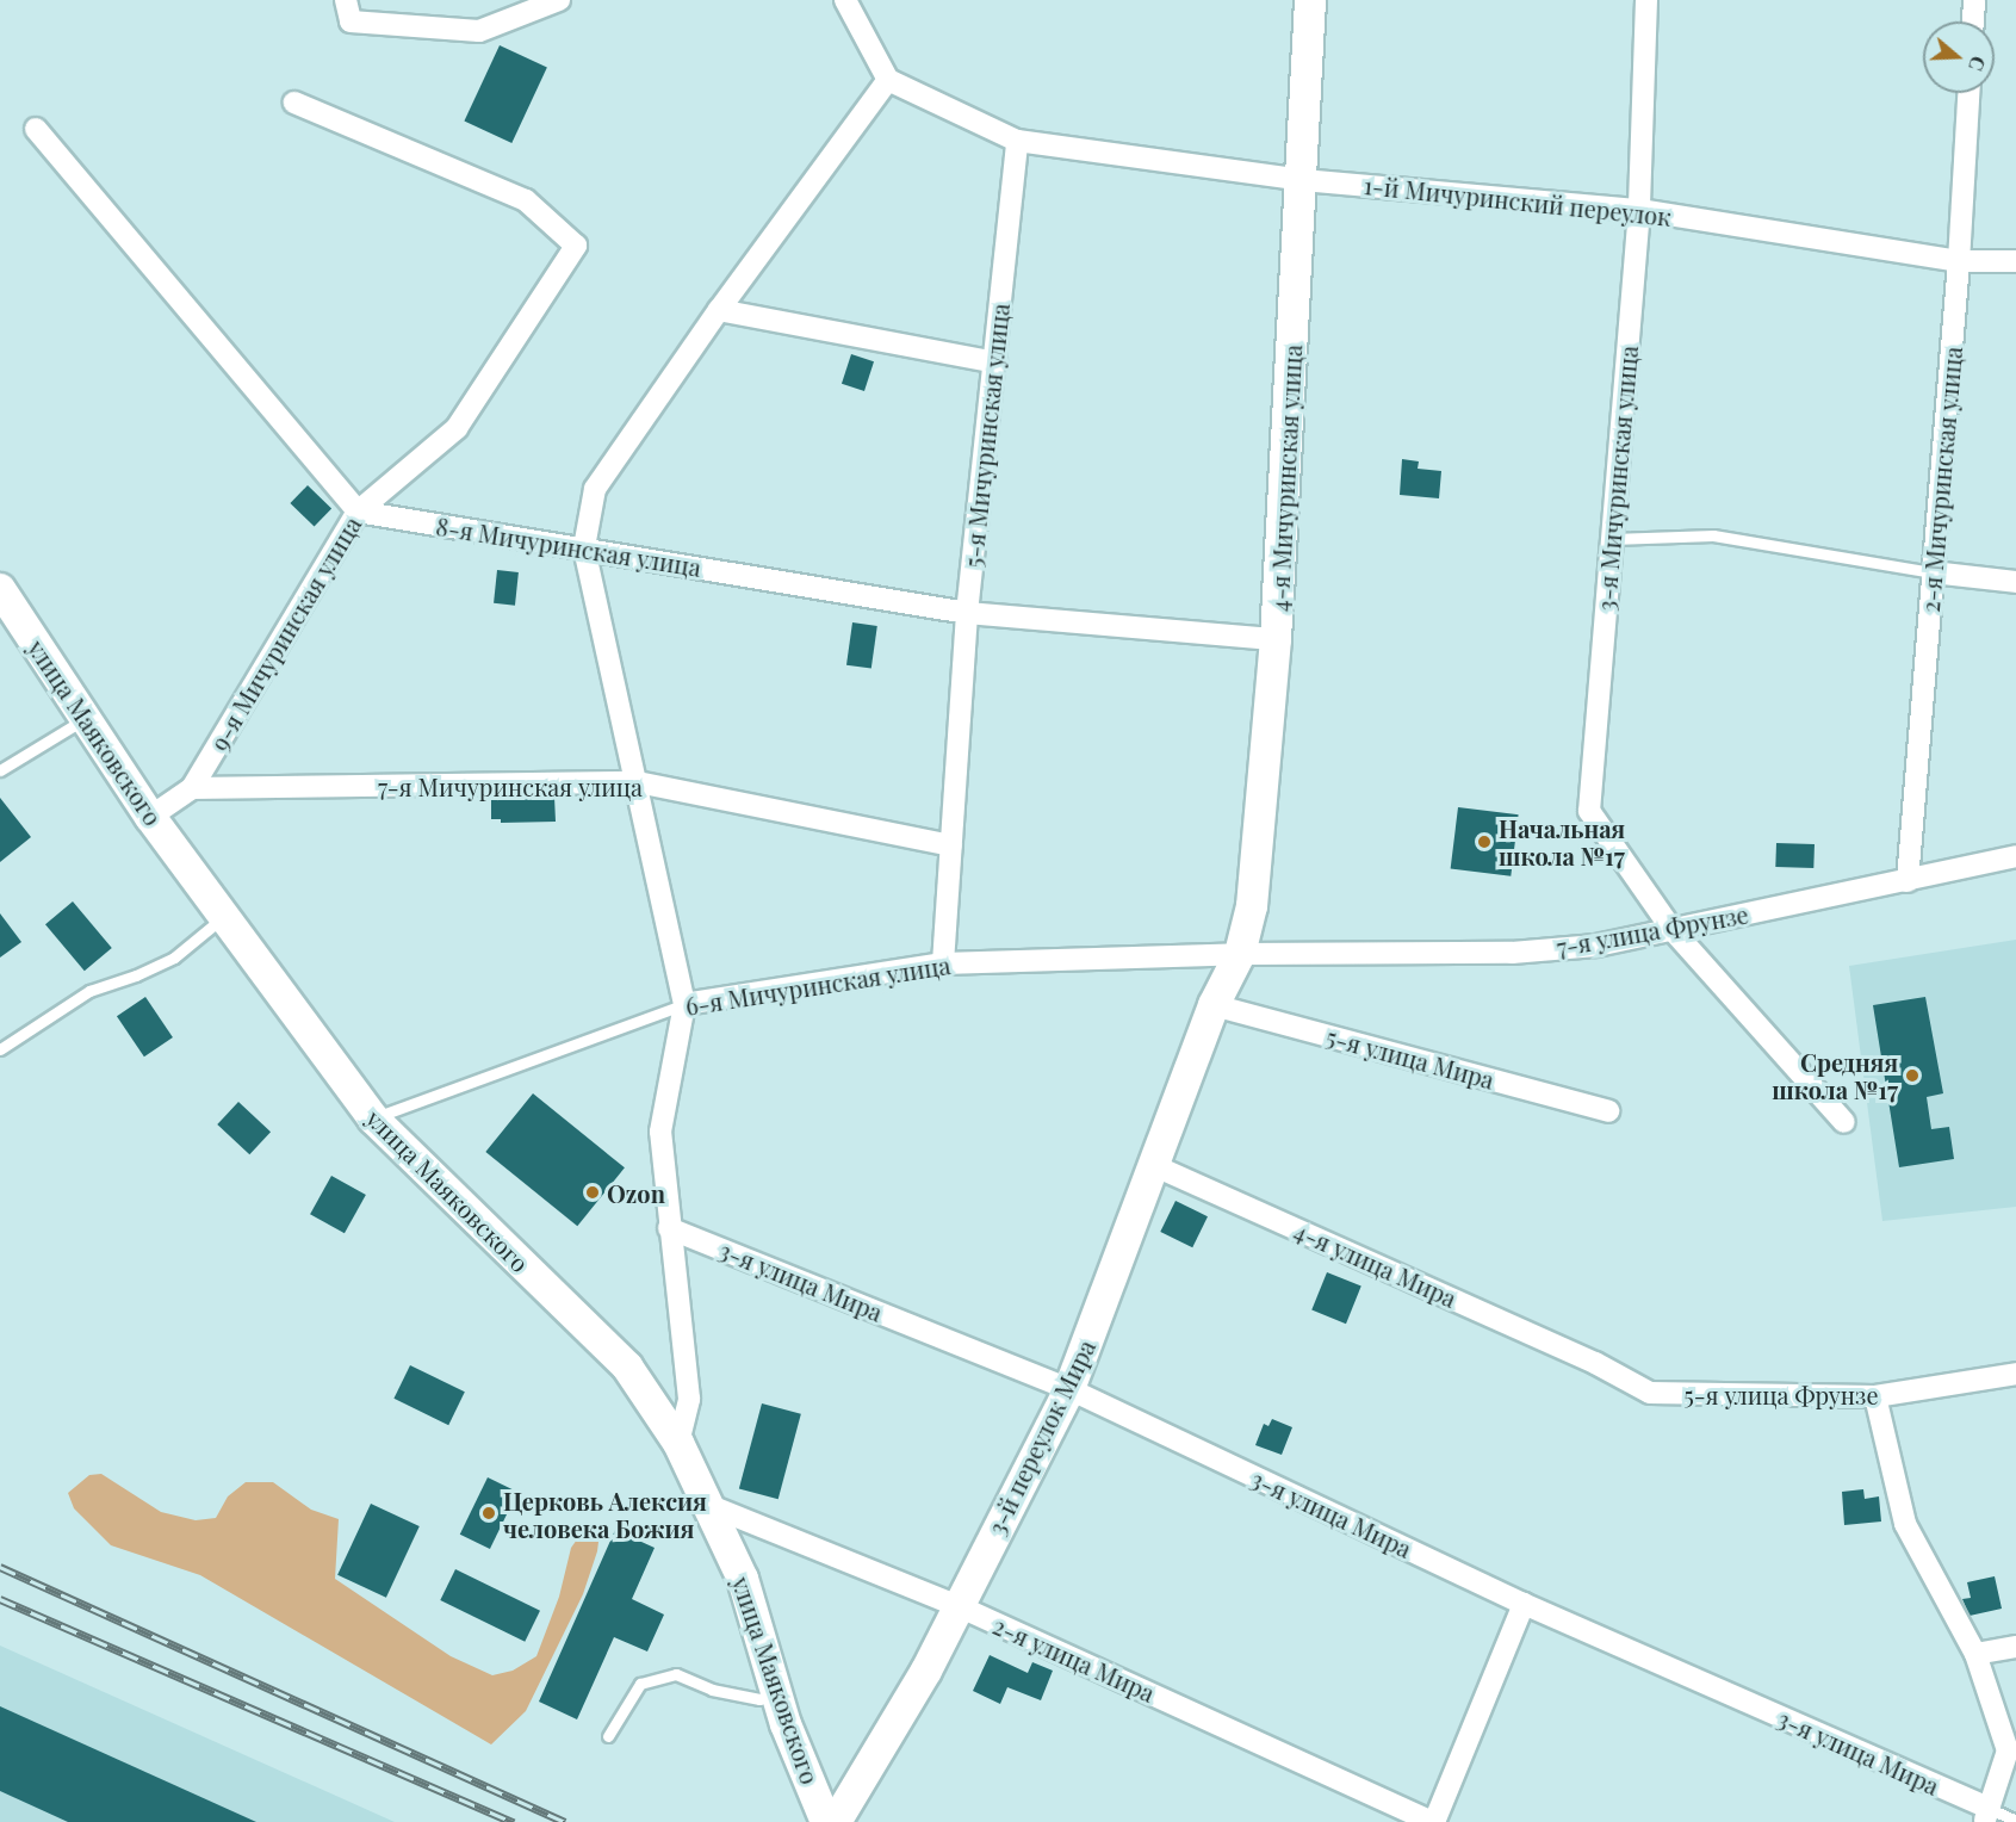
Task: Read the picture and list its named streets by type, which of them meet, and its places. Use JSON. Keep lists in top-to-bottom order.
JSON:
{
  "streets": {
    "street": [
      "1-й Мичуринский переулок",
      "5-я Мичуринская улица",
      "4-я Мичуринская улица",
      "3-я Мичуринская улица",
      "2-я Мичуринская улица",
      "8-я Мичуринская улица",
      "9-я Мичуринская улица",
      "улица Маяковского",
      "7-я Мичуринская улица",
      "7-я улица Фрунзе",
      "6-я Мичуринская улица",
      "5-я улица Мира",
      "4-я улица Мира",
      "3-я улица Мира",
      "5-я улица Фрунзе",
      "3-й переулок Мира",
      "2-я улица Мира"
    ]
  },
  "crossings": [
    ["1-й Мичуринский переулок", "5-я Мичуринская улица"],
    ["1-й Мичуринский переулок", "4-я Мичуринская улица"],
    ["1-й Мичуринский переулок", "3-я Мичуринская улица"],
    ["1-й Мичуринский переулок", "2-я Мичуринская улица"],
    ["5-я Мичуринская улица", "8-я Мичуринская улица"],
    ["5-я Мичуринская улица", "7-я Мичуринская улица"],
    ["5-я Мичуринская улица", "6-я Мичуринская улица"],
    ["4-я Мичуринская улица", "8-я Мичуринская улица"],
    ["4-я Мичуринская улица", "7-я улица Фрунзе"],
    ["4-я Мичуринская улица", "6-я Мичуринская улица"],
    ["4-я Мичуринская улица", "3-й переулок Мира"],
    ["3-я Мичуринская улица", "7-я улица Фрунзе"],
    ["2-я Мичуринская улица", "7-я улица Фрунзе"],
    ["8-я Мичуринская улица", "9-я Мичуринская улица"],
    ["9-я Мичуринская улица", "улица Маяковского"],
    ["9-я Мичуринская улица", "7-я Мичуринская улица"],
    ["улица Маяковского", "6-я Мичуринская улица"],
    ["улица Маяковского", "2-я улица Мира"],
    ["7-я улица Фрунзе", "6-я Мичуринская улица"],
    ["7-я улица Фрунзе", "3-й переулок Мира"],
    ["6-я Мичуринская улица", "3-й переулок Мира"],
    ["5-я улица Мира", "3-й переулок Мира"],
    ["4-я улица Мира", "5-я улица Фрунзе"],
    ["4-я улица Мира", "3-й переулок Мира"],
    ["3-я улица Мира", "3-й переулок Мира"],
    ["3-й переулок Мира", "2-я улица Мира"]
  ],
  "places": [
    "Начальная школа №17",
    "Средняя школа №17",
    "Ozon",
    "Церковь Алексия человека Божия"
  ],
  "north": "right"
}
